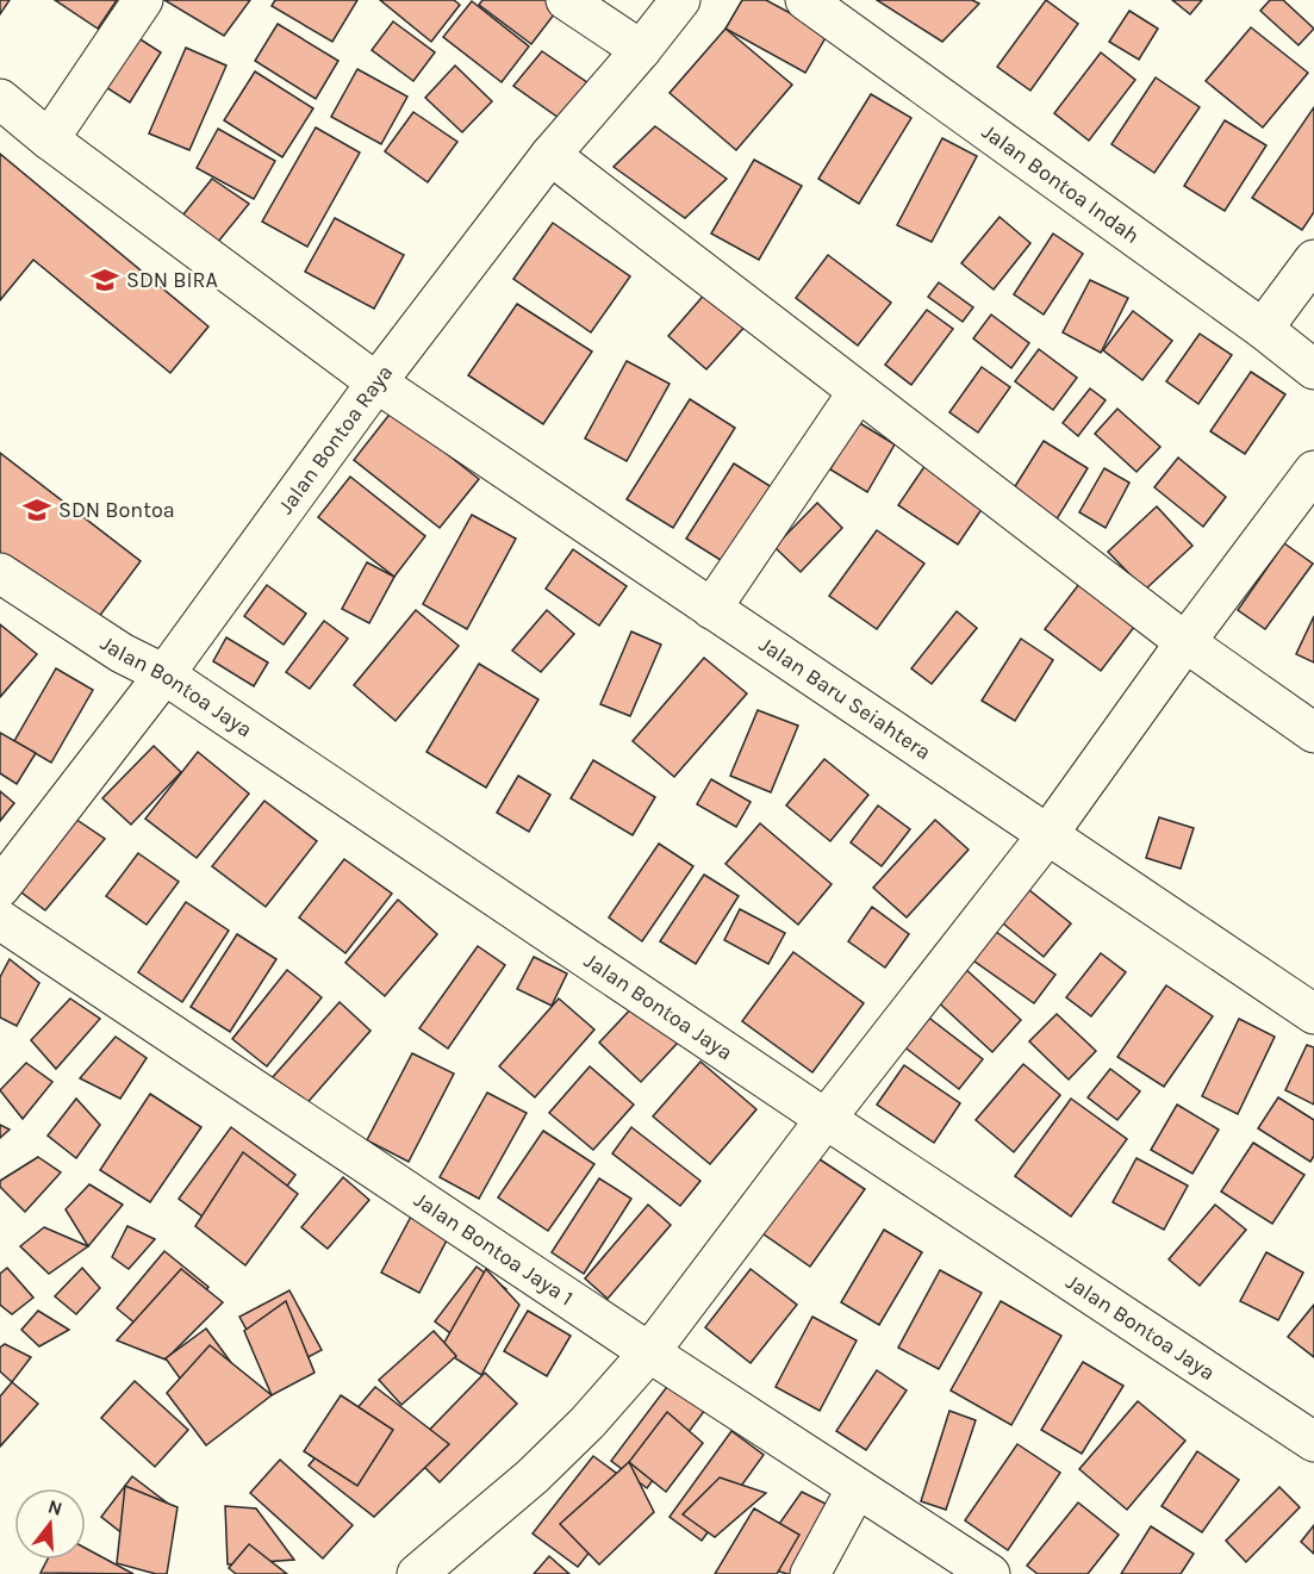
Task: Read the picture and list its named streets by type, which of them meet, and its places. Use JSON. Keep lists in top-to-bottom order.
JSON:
{
  "streets": {
    "street": [
      "Jalan Bontoa Indah",
      "Jalan Bontoa Raya",
      "Jalan Bontoa Jaya",
      "Jalan Baru Seiahtera",
      "Jalan Bontoa Jaya 1"
    ]
  },
  "crossings": [
    ["Jalan Bontoa Raya", "Jalan Bontoa Jaya"],
    ["Jalan Bontoa Raya", "Jalan Baru Seiahtera"]
  ],
  "places": {
    "school or university": ["SDN BIRA", "SDN Bontoa"]
  },
  "north": "top"
}
